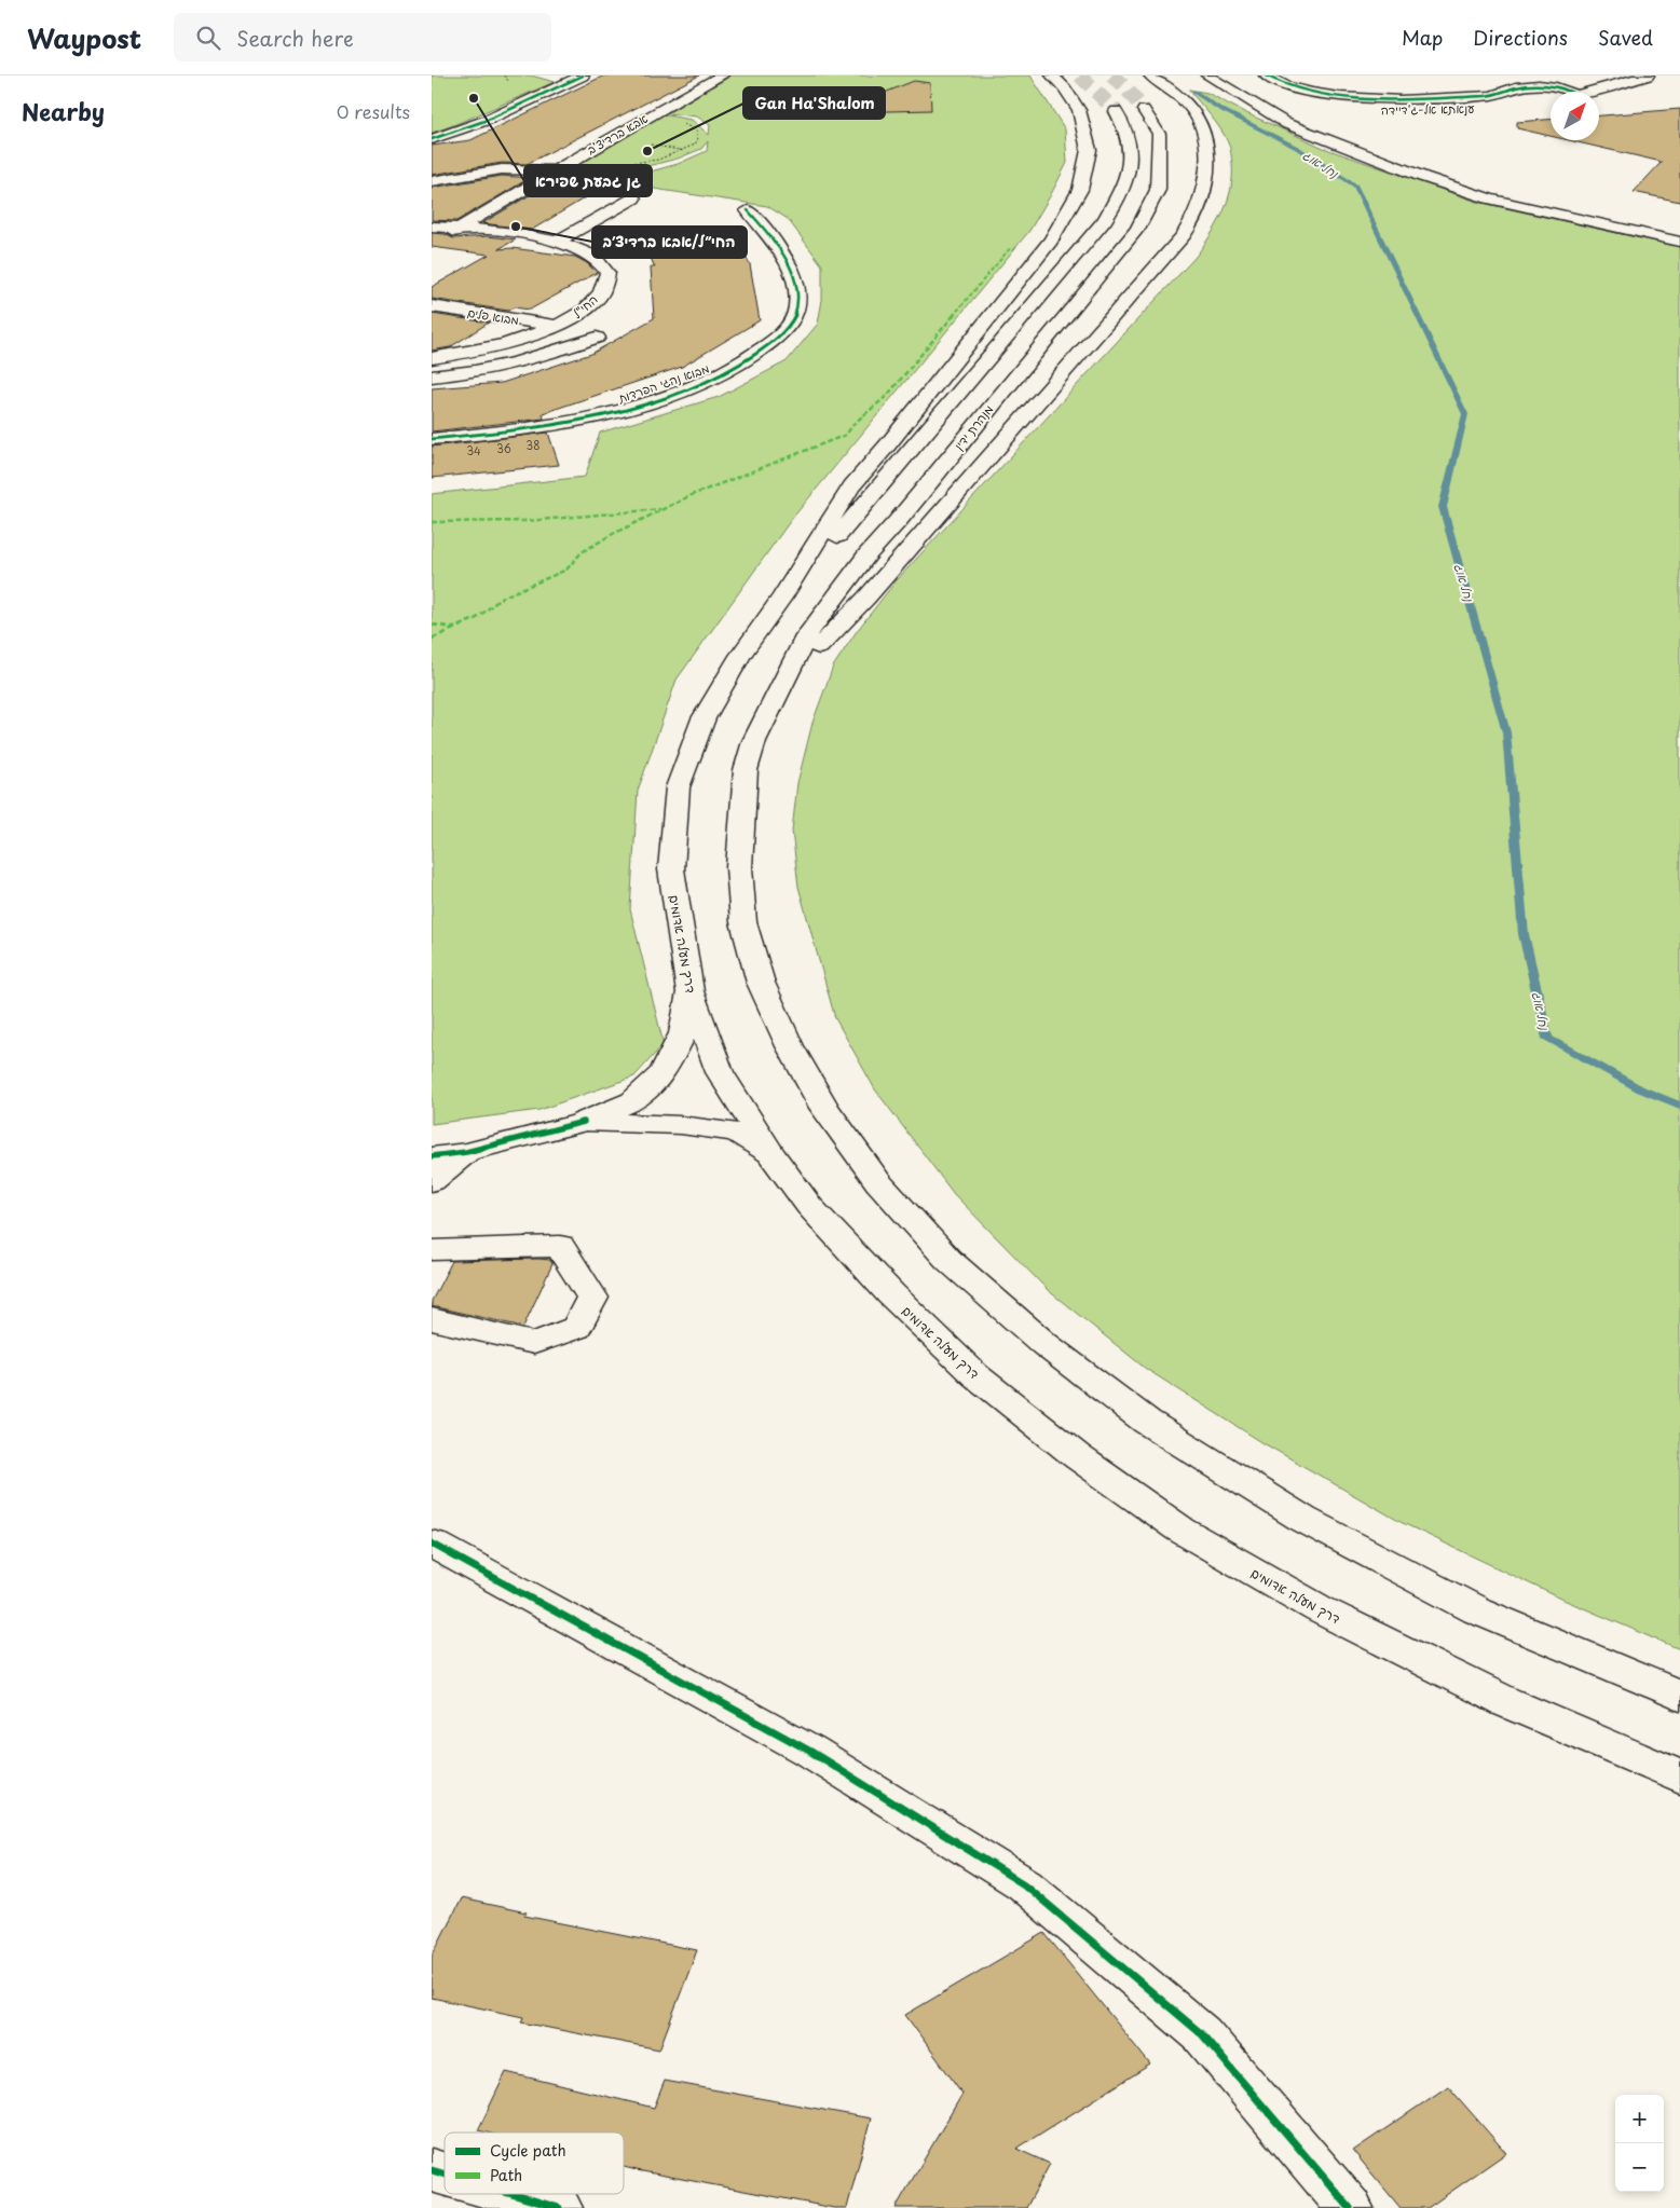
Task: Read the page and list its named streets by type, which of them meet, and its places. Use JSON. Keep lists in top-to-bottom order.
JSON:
{
  "streets": {
    "main road": [
      "ענאתא אל-ג'דיידה",
      "אבא ברדיצ'ב",
      "החי\"ל",
      "מבוא פלים",
      "מבוא נהגי הפרדות",
      "מנהרת ידין",
      "דרך מעלה אדומים"
    ]
  },
  "crossings": [
    ["אבא ברדיצ'ב", "החי\"ל"],
    ["החי\"ל", "מבוא פלים"]
  ],
  "water": ["נחל אוג"],
  "places": ["גן גבעת שפירא", "Gan Ha'Shalom", "החי״ל/אבא ברדיצ׳ב"],
  "house_numbers": ["38", "36", "34"],
  "legend": ["Cycle path", "Path"],
  "north": "top right",
  "page": {
    "header": "Waypost",
    "search": "Search here",
    "nav": ["Map", "Directions", "Saved"],
    "heading": ["Nearby", "0 results"],
    "map_buttons": ["+", "−"]
  }
}
